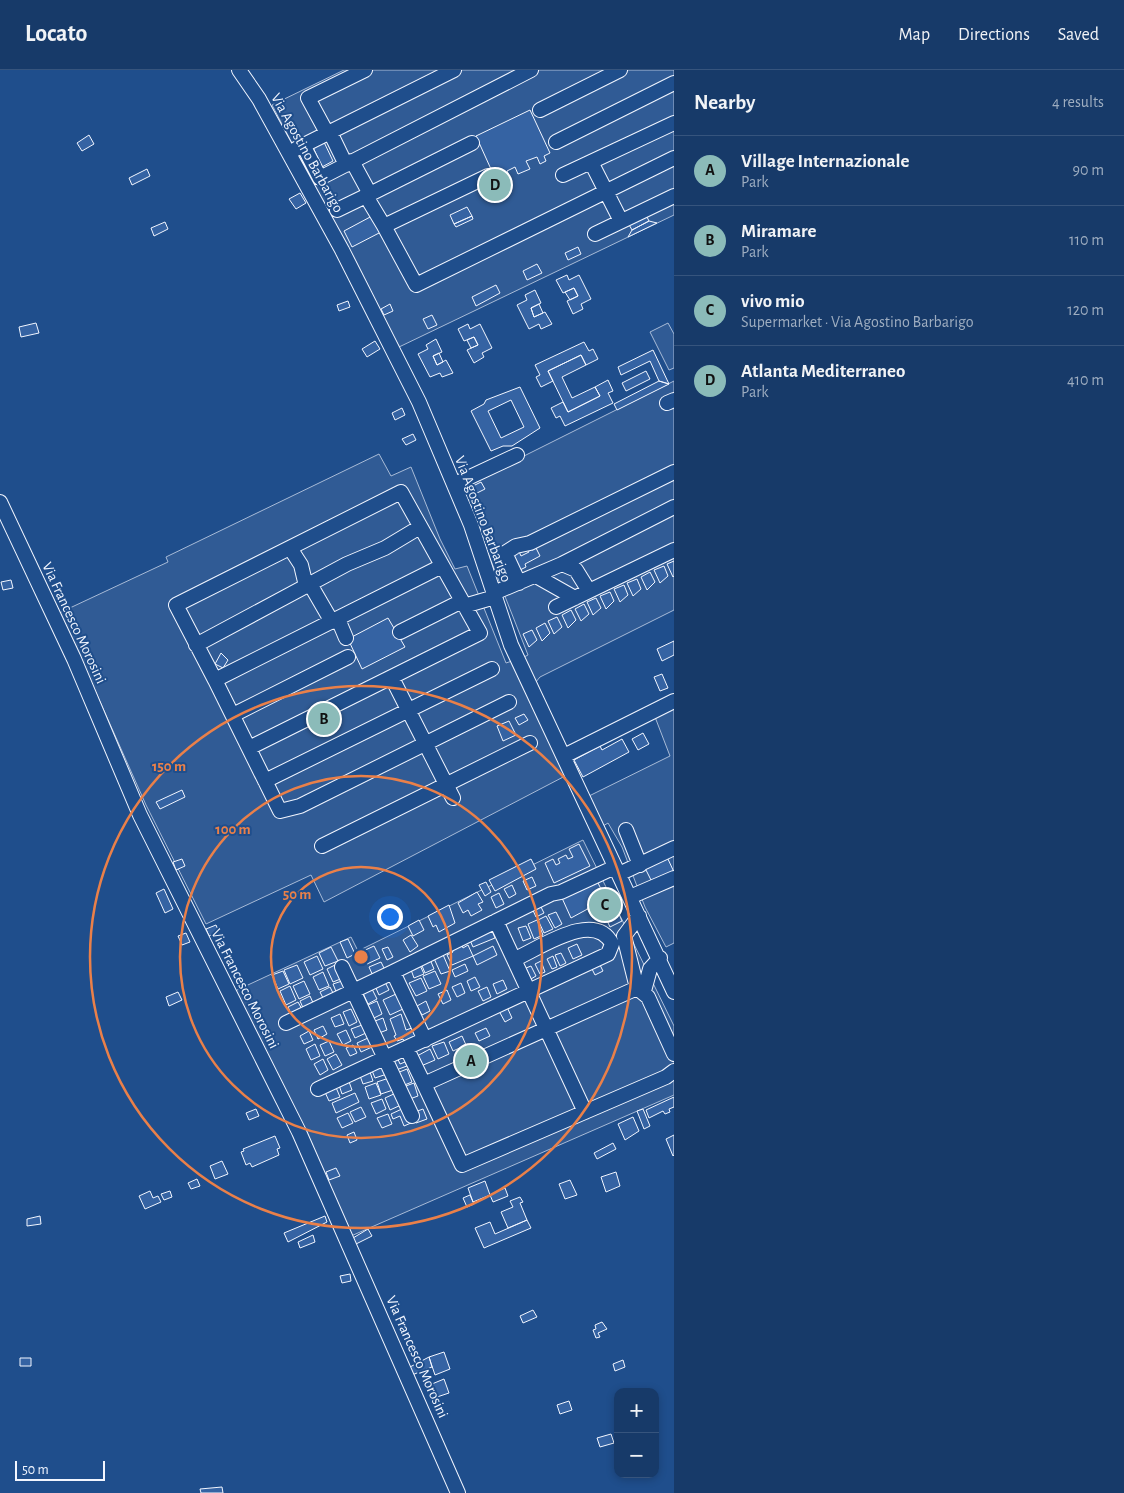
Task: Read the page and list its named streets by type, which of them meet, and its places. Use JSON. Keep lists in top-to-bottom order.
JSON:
{
  "streets": {
    "street": ["Via Agostino Barbarigo", "Via Francesco Morosini"]
  },
  "scale_bar": "50 m",
  "page": {
    "header": "Locato",
    "nav": ["Map", "Directions", "Saved"],
    "heading": ["Nearby", "4 results"],
    "list": [
      {
        "mark": "A",
        "name": "Village Internazionale",
        "note": "Park",
        "value": "90 m"
      },
      {
        "mark": "B",
        "name": "Miramare",
        "note": "Park",
        "value": "110 m"
      },
      {
        "mark": "C",
        "name": "vivo mio",
        "note": "Supermarket · Via Agostino Barbarigo",
        "value": "120 m"
      },
      {
        "mark": "D",
        "name": "Atlanta Mediterraneo",
        "note": "Park",
        "value": "410 m"
      }
    ],
    "pins": [
      "D",
      "B",
      "C",
      "A"
    ],
    "map_buttons": ["+", "−"],
    "scale": "50 m"
  },
  "rings": ["150 m", "100 m", "50 m"]
}
